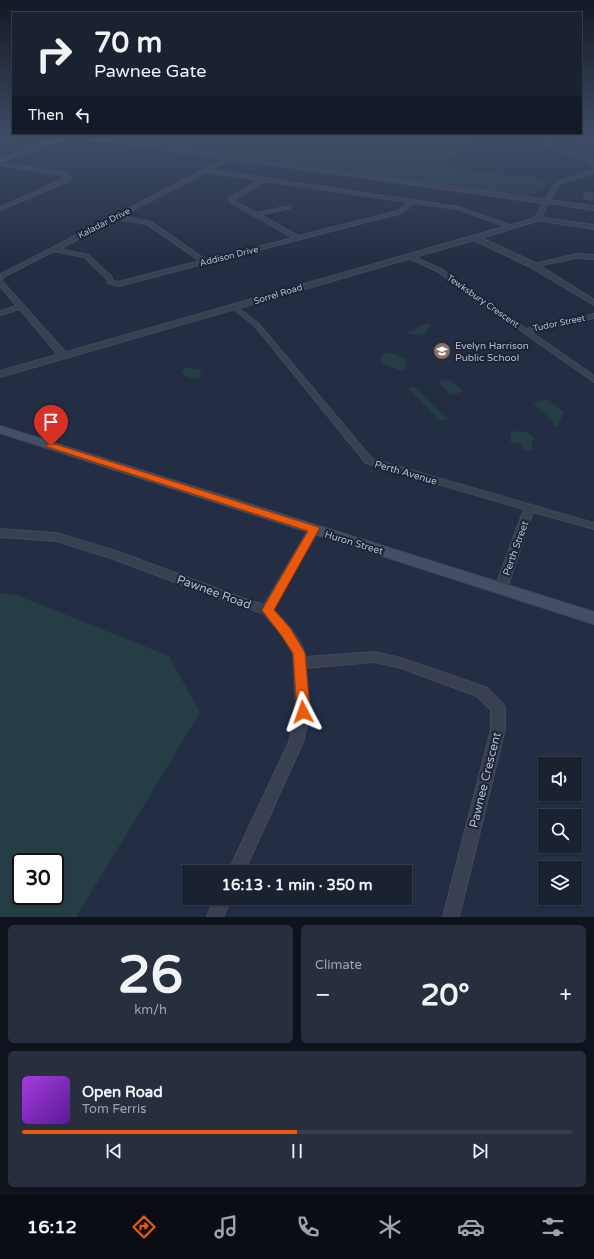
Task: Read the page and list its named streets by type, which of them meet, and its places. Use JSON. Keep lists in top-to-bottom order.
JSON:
{
  "streets": {
    "main road": ["Huron Street"],
    "street": [
      "Kaladar Drive",
      "Addison Drive",
      "Sorrel Road",
      "Tewksbury Crescent",
      "Tudor Street",
      "Perth Avenue",
      "Perth Street",
      "Pawnee Road",
      "Pawnee Crescent"
    ]
  },
  "crossings": [
    ["Kaladar Drive", "Addison Drive"],
    ["Sorrel Road", "Tewksbury Crescent"],
    ["Sorrel Road", "Perth Avenue"],
    ["Tewksbury Crescent", "Tudor Street"],
    ["Perth Avenue", "Perth Street"],
    ["Huron Street", "Perth Street"]
  ],
  "places": {
    "school or university": ["Evelyn Harrison Public School"]
  },
  "page": {
    "turn": ["70 m", "Pawnee Gate"],
    "then": "Then",
    "limit": "30",
    "trip": "16:13 · 1 min · 350 m",
    "tile": [
      ["26", "km/h"],
      "Climate"
    ],
    "heat": ["−", "20°", "+"],
    "song": ["Open Road", "Tom Ferris"],
    "tabs": "16:12"
  }
}
